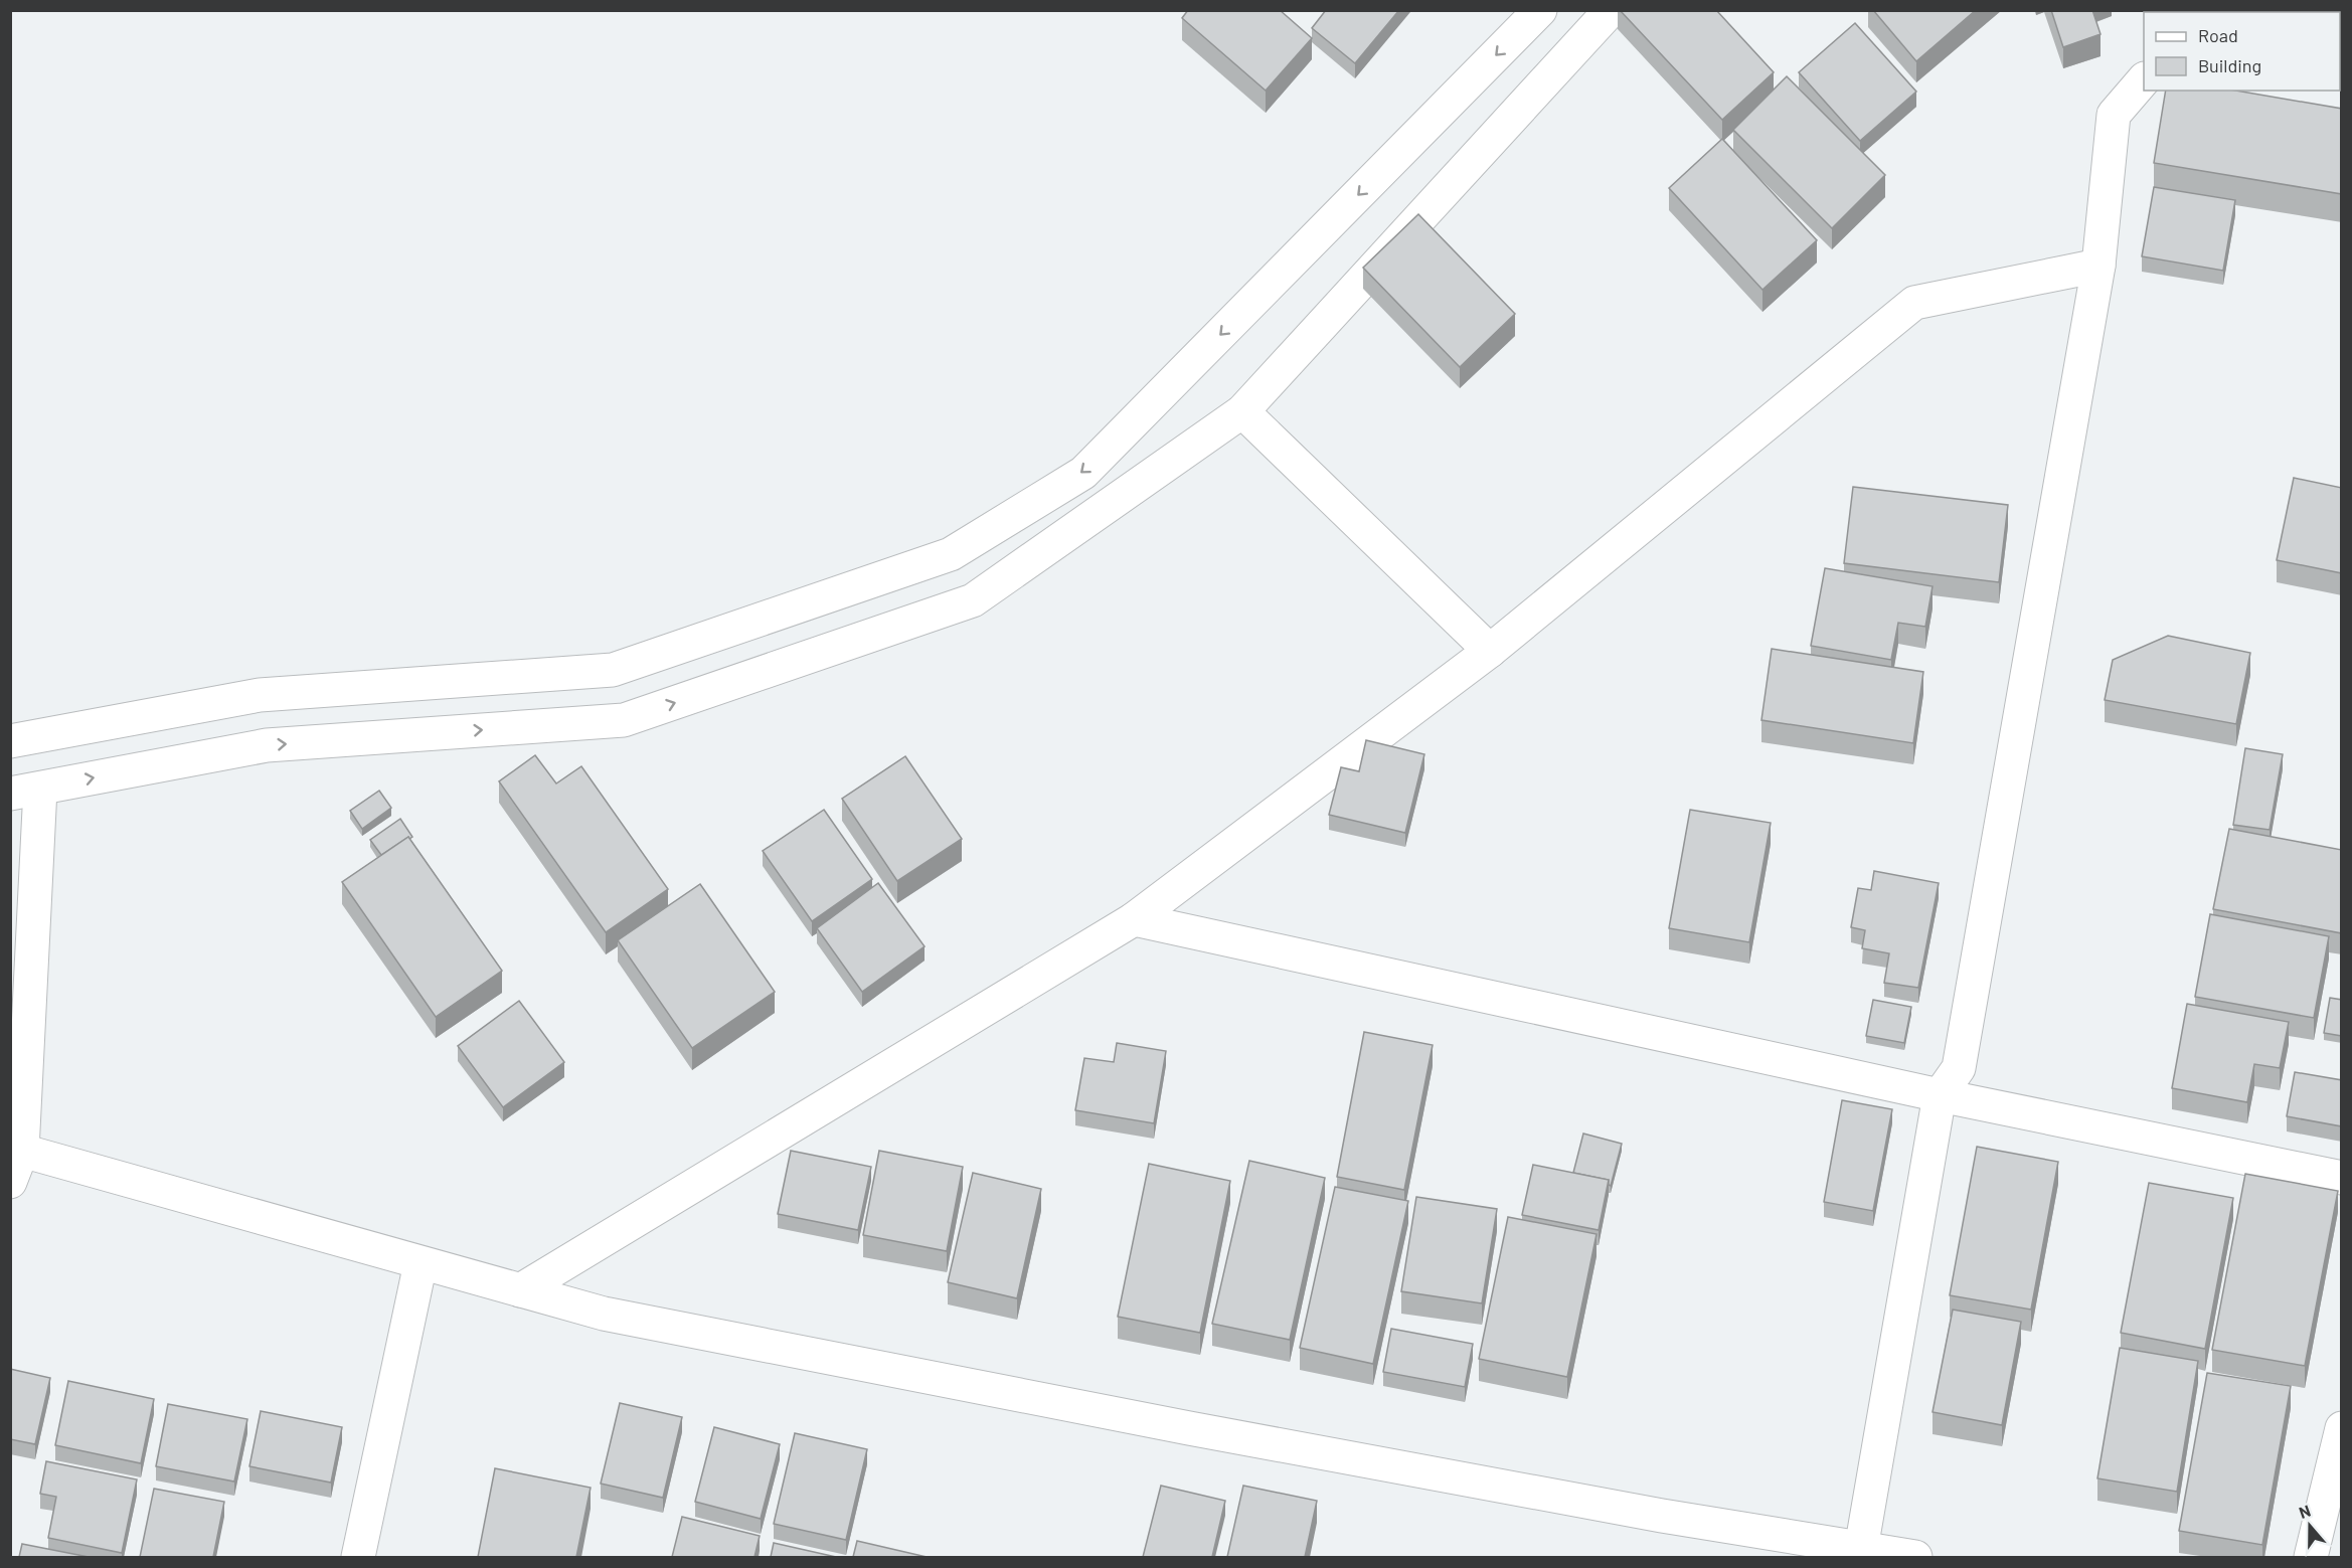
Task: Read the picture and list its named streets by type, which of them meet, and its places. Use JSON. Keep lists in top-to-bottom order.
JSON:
{
  "legend": ["Road", "Building"],
  "north": "top"
}
